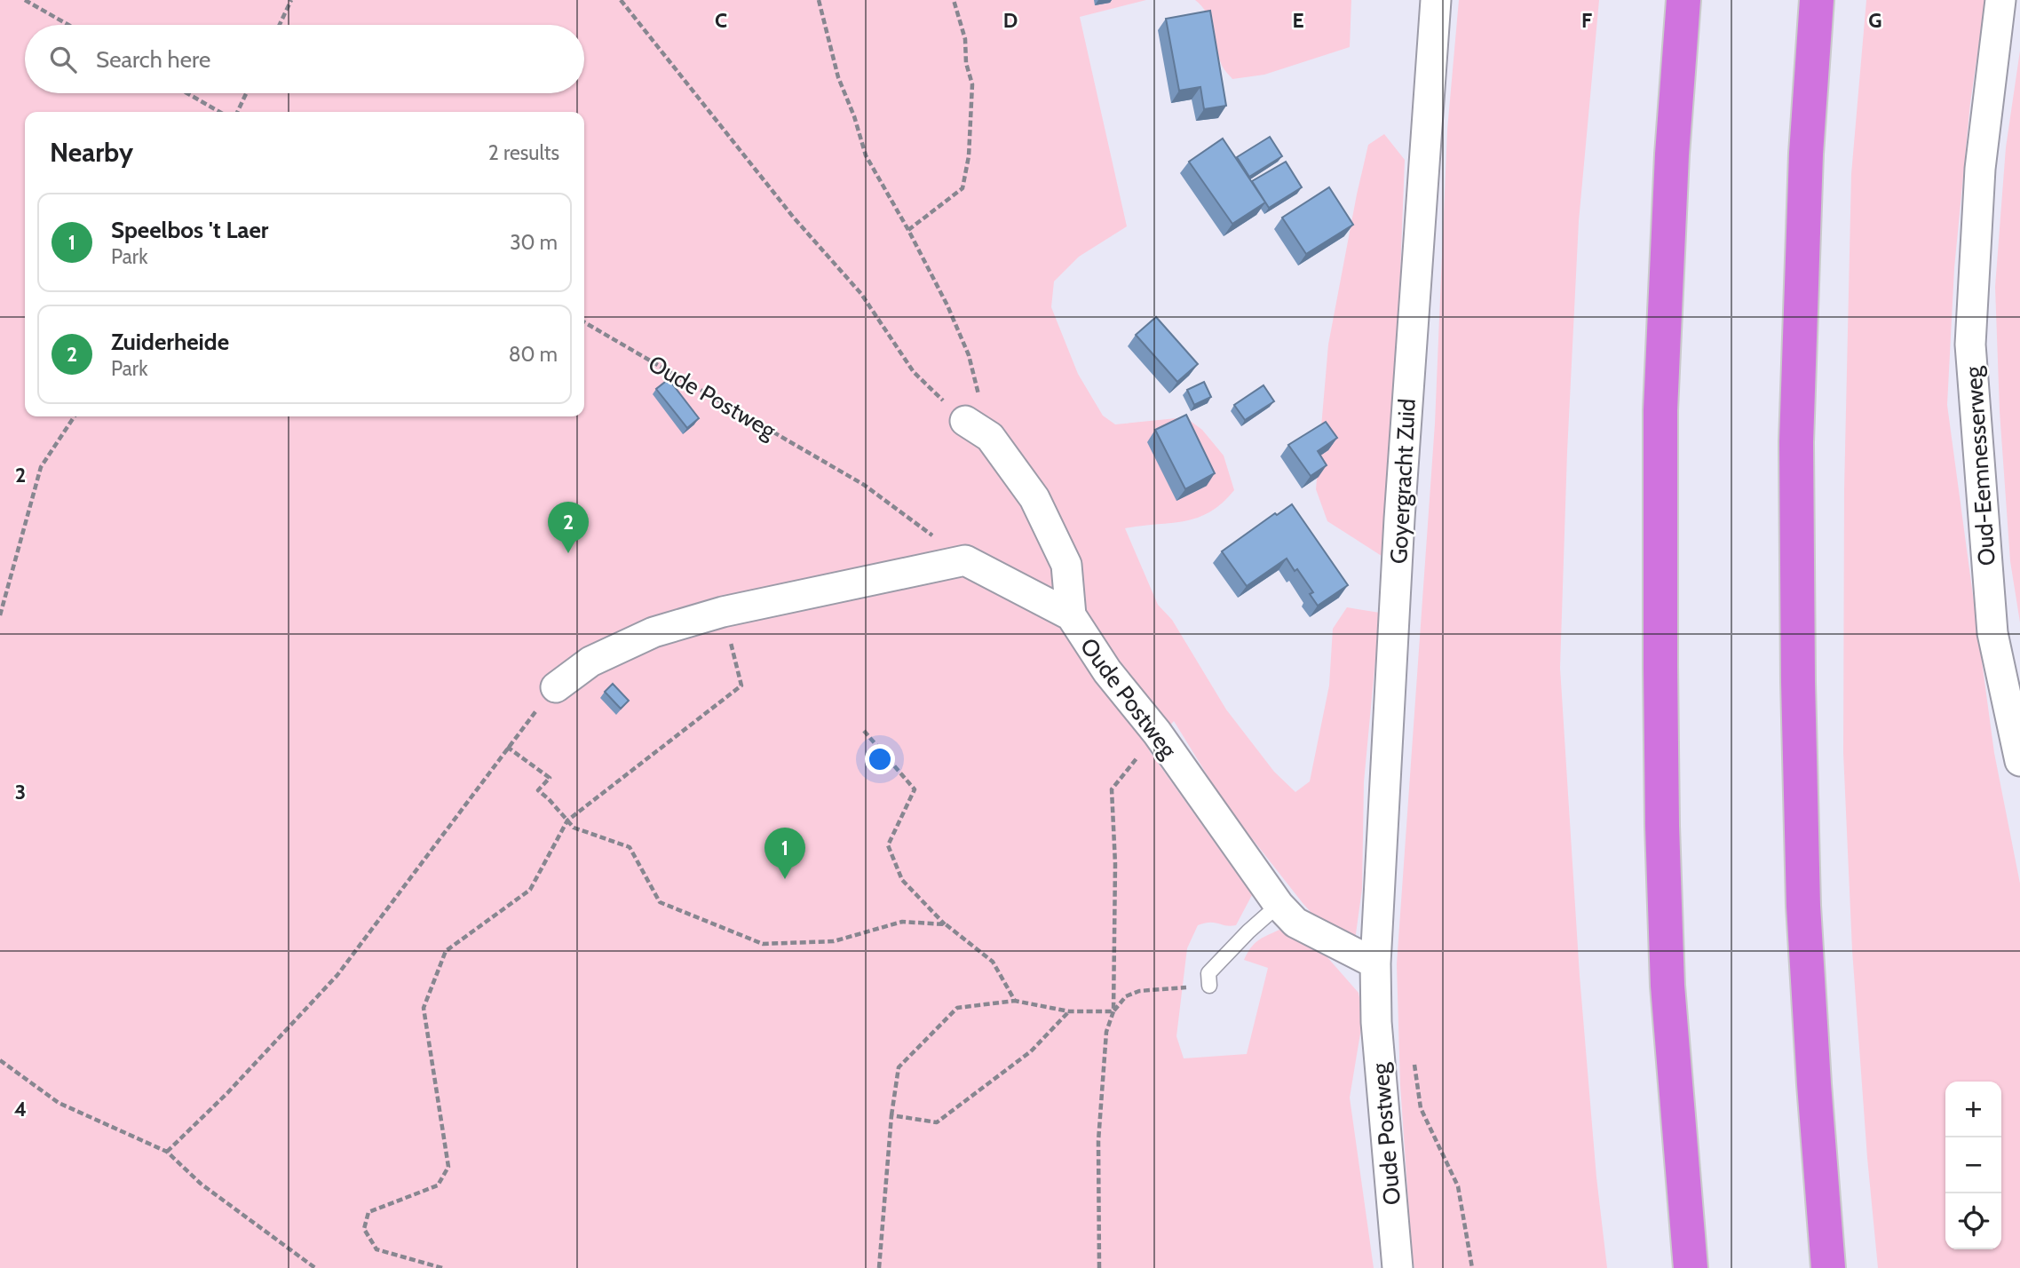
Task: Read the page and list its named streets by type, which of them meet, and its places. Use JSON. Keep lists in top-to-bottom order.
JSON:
{
  "streets": {
    "street": ["Oude Postweg", "Oud-Eemnesserweg", "Goyergracht Zuid"]
  },
  "crossings": [
    ["Oude Postweg", "Goyergracht Zuid"]
  ],
  "page": {
    "search": "Search here",
    "heading": ["Nearby", "2 results"],
    "list": [
      {
        "mark": "1",
        "name": "Speelbos 't Laer",
        "note": "Park",
        "value": "30 m"
      },
      {
        "mark": "2",
        "name": "Zuiderheide",
        "note": "Park",
        "value": "80 m"
      }
    ],
    "pins": ["2", "1"],
    "map_buttons": ["+", "−"]
  },
  "grid": {
    "columns": [
      "C",
      "D",
      "E",
      "F",
      "G"
    ],
    "rows": ["2", "3", "4"]
  }
}
